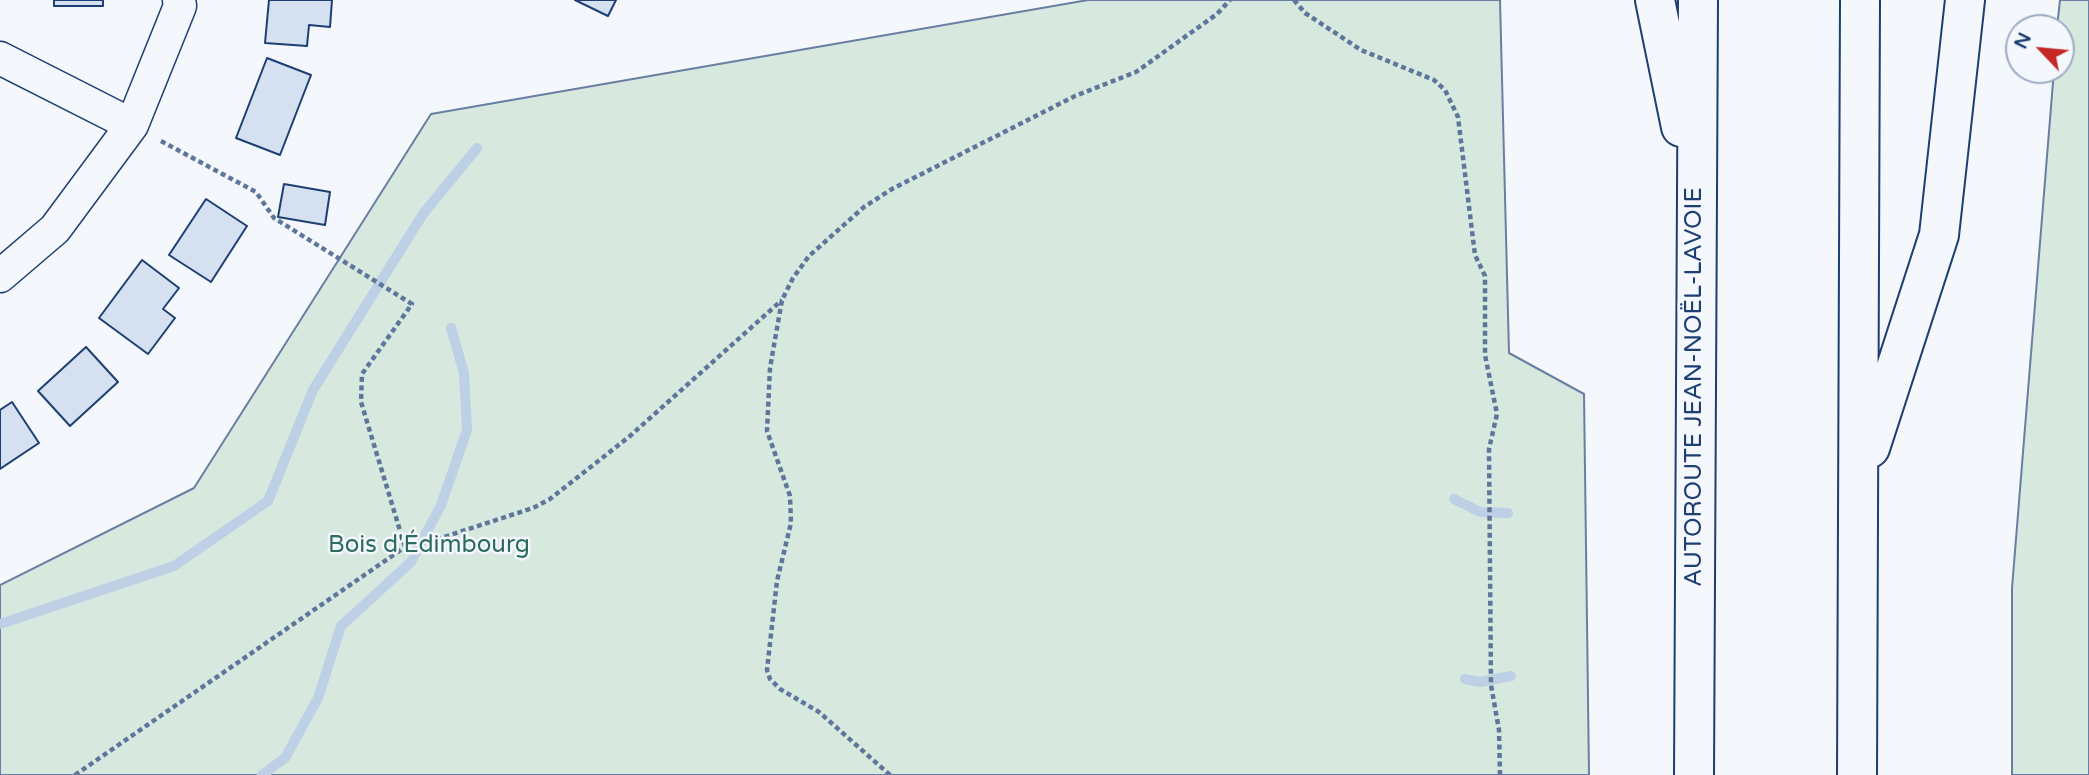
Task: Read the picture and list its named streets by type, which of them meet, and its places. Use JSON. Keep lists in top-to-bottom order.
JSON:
{
  "streets": {
    "highway": ["AUTOROUTE JEAN-NOËL-LAVOIE"]
  },
  "parks": ["Bois d'Édimbourg"],
  "north": "top left"
}
